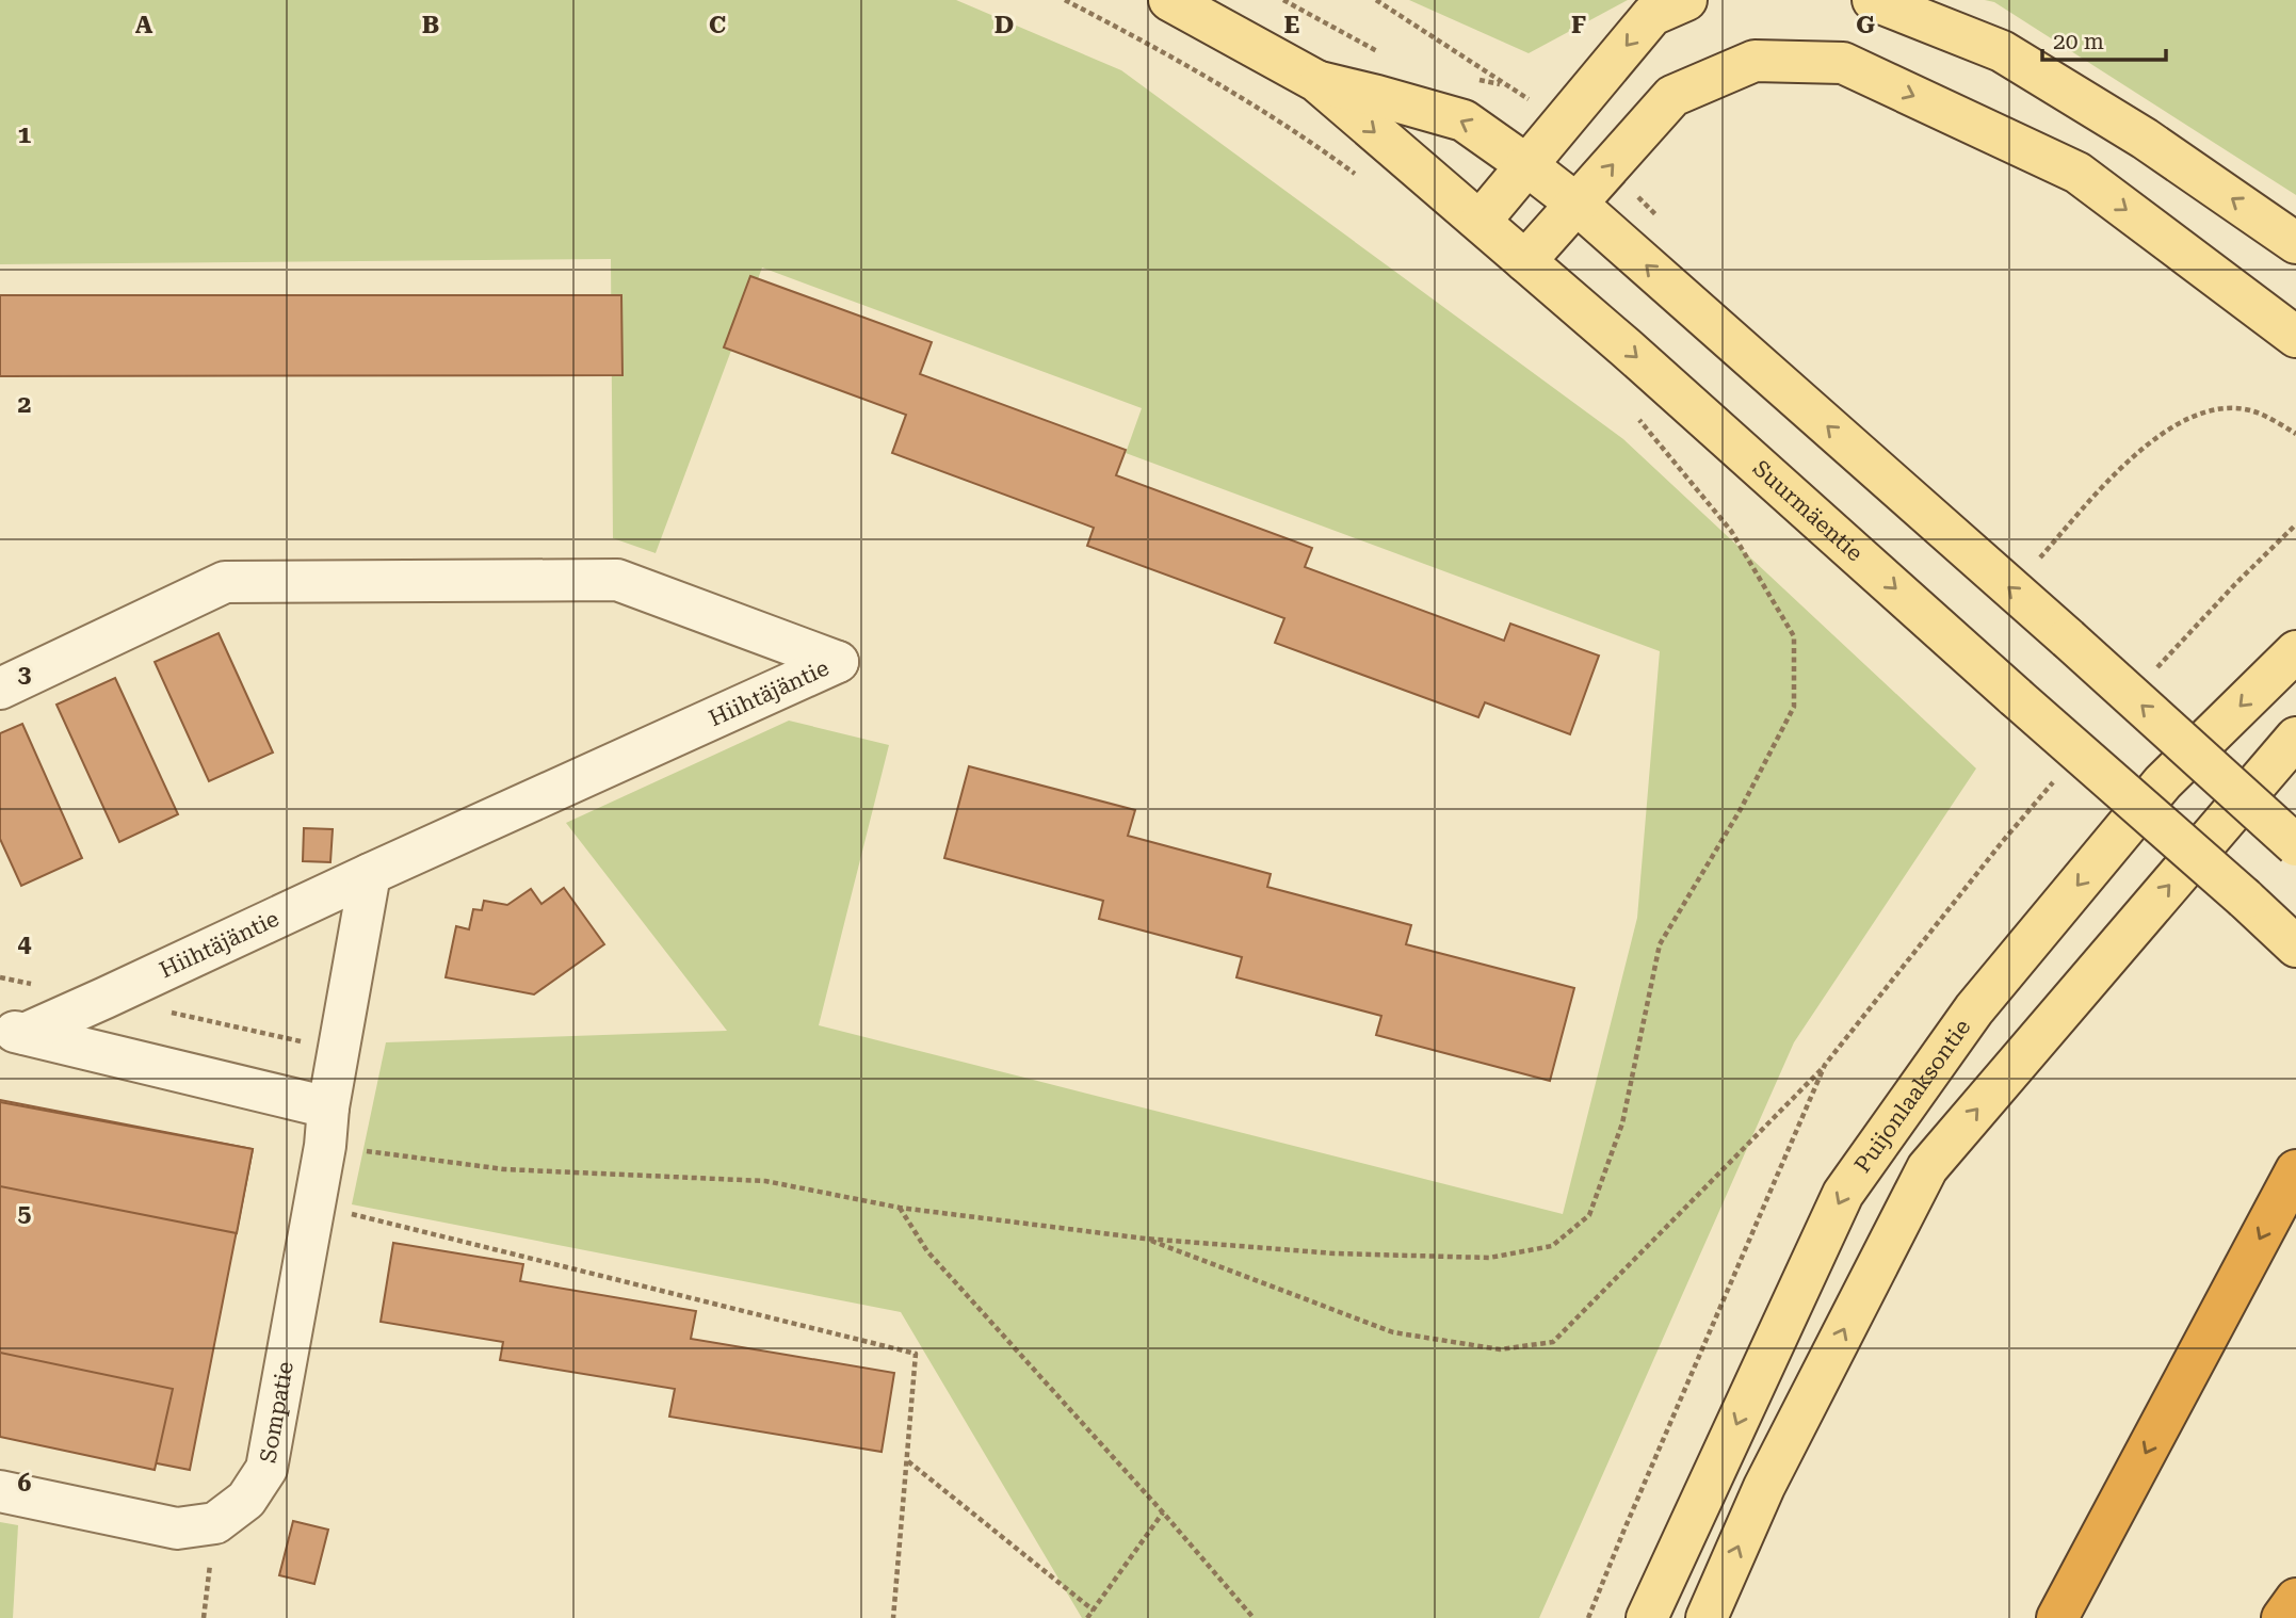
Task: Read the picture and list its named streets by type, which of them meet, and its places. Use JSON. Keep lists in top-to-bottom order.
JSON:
{
  "streets": {
    "main road": ["Suurmäentie", "Puijonlaaksontie"],
    "street": ["Hiihtäjäntie", "Sompatie"]
  },
  "crossings": [
    ["Hiihtäjäntie", "Sompatie"]
  ],
  "scale_bar": "20 m",
  "grid": {
    "columns": [
      "A",
      "B",
      "C",
      "D",
      "E",
      "F",
      "G"
    ],
    "rows": [
      "1",
      "2",
      "3",
      "4",
      "5",
      "6"
    ]
  }
}
